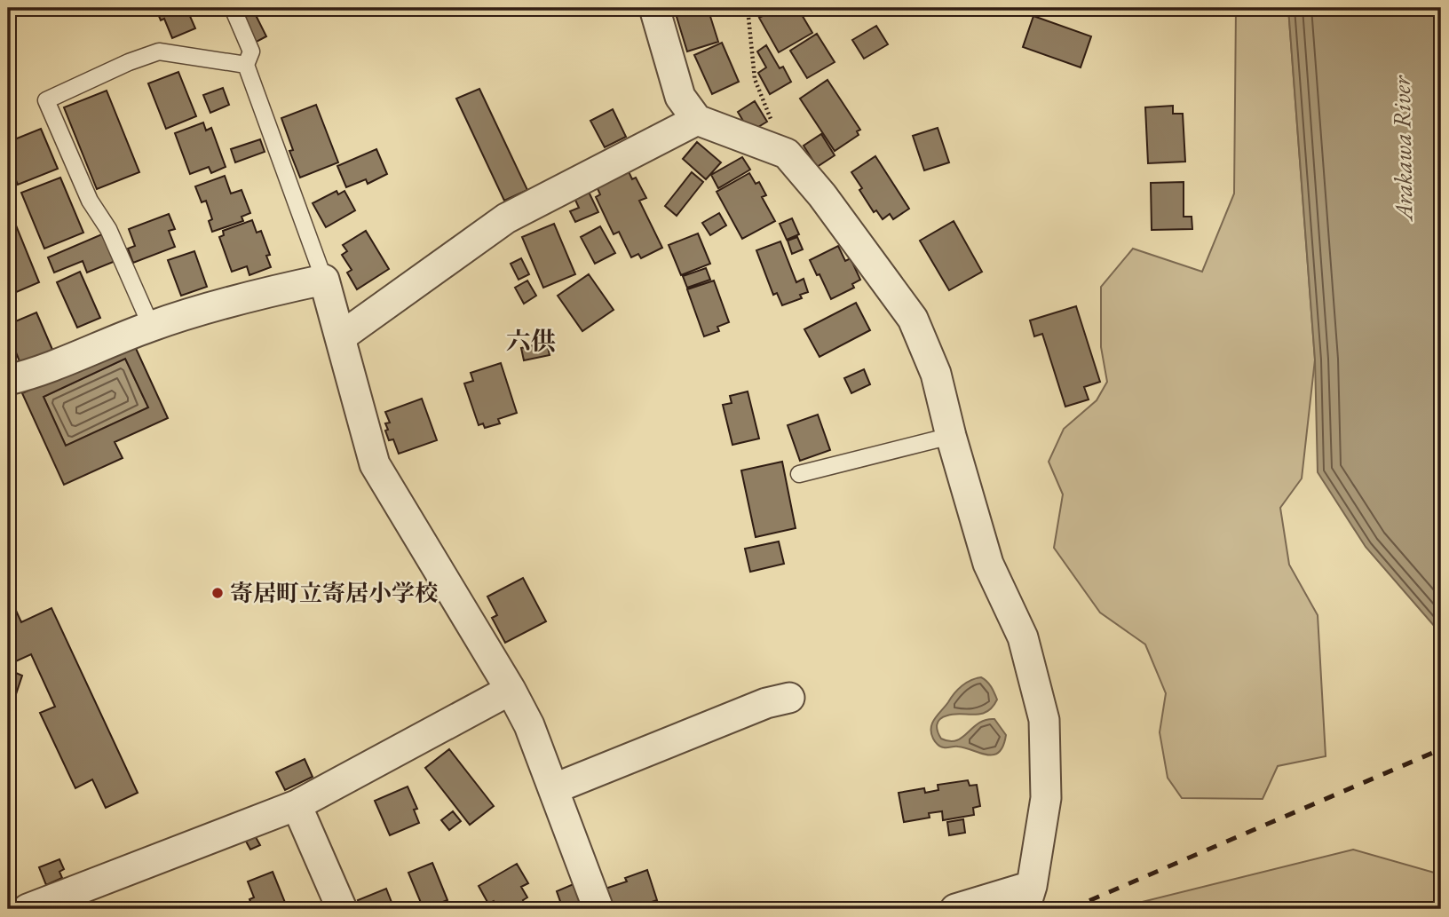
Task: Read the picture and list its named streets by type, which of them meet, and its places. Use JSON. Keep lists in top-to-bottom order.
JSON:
{
  "districts": ["六供"],
  "water": ["Arakawa River"],
  "places": ["寄居町立寄居小学校"]
}
